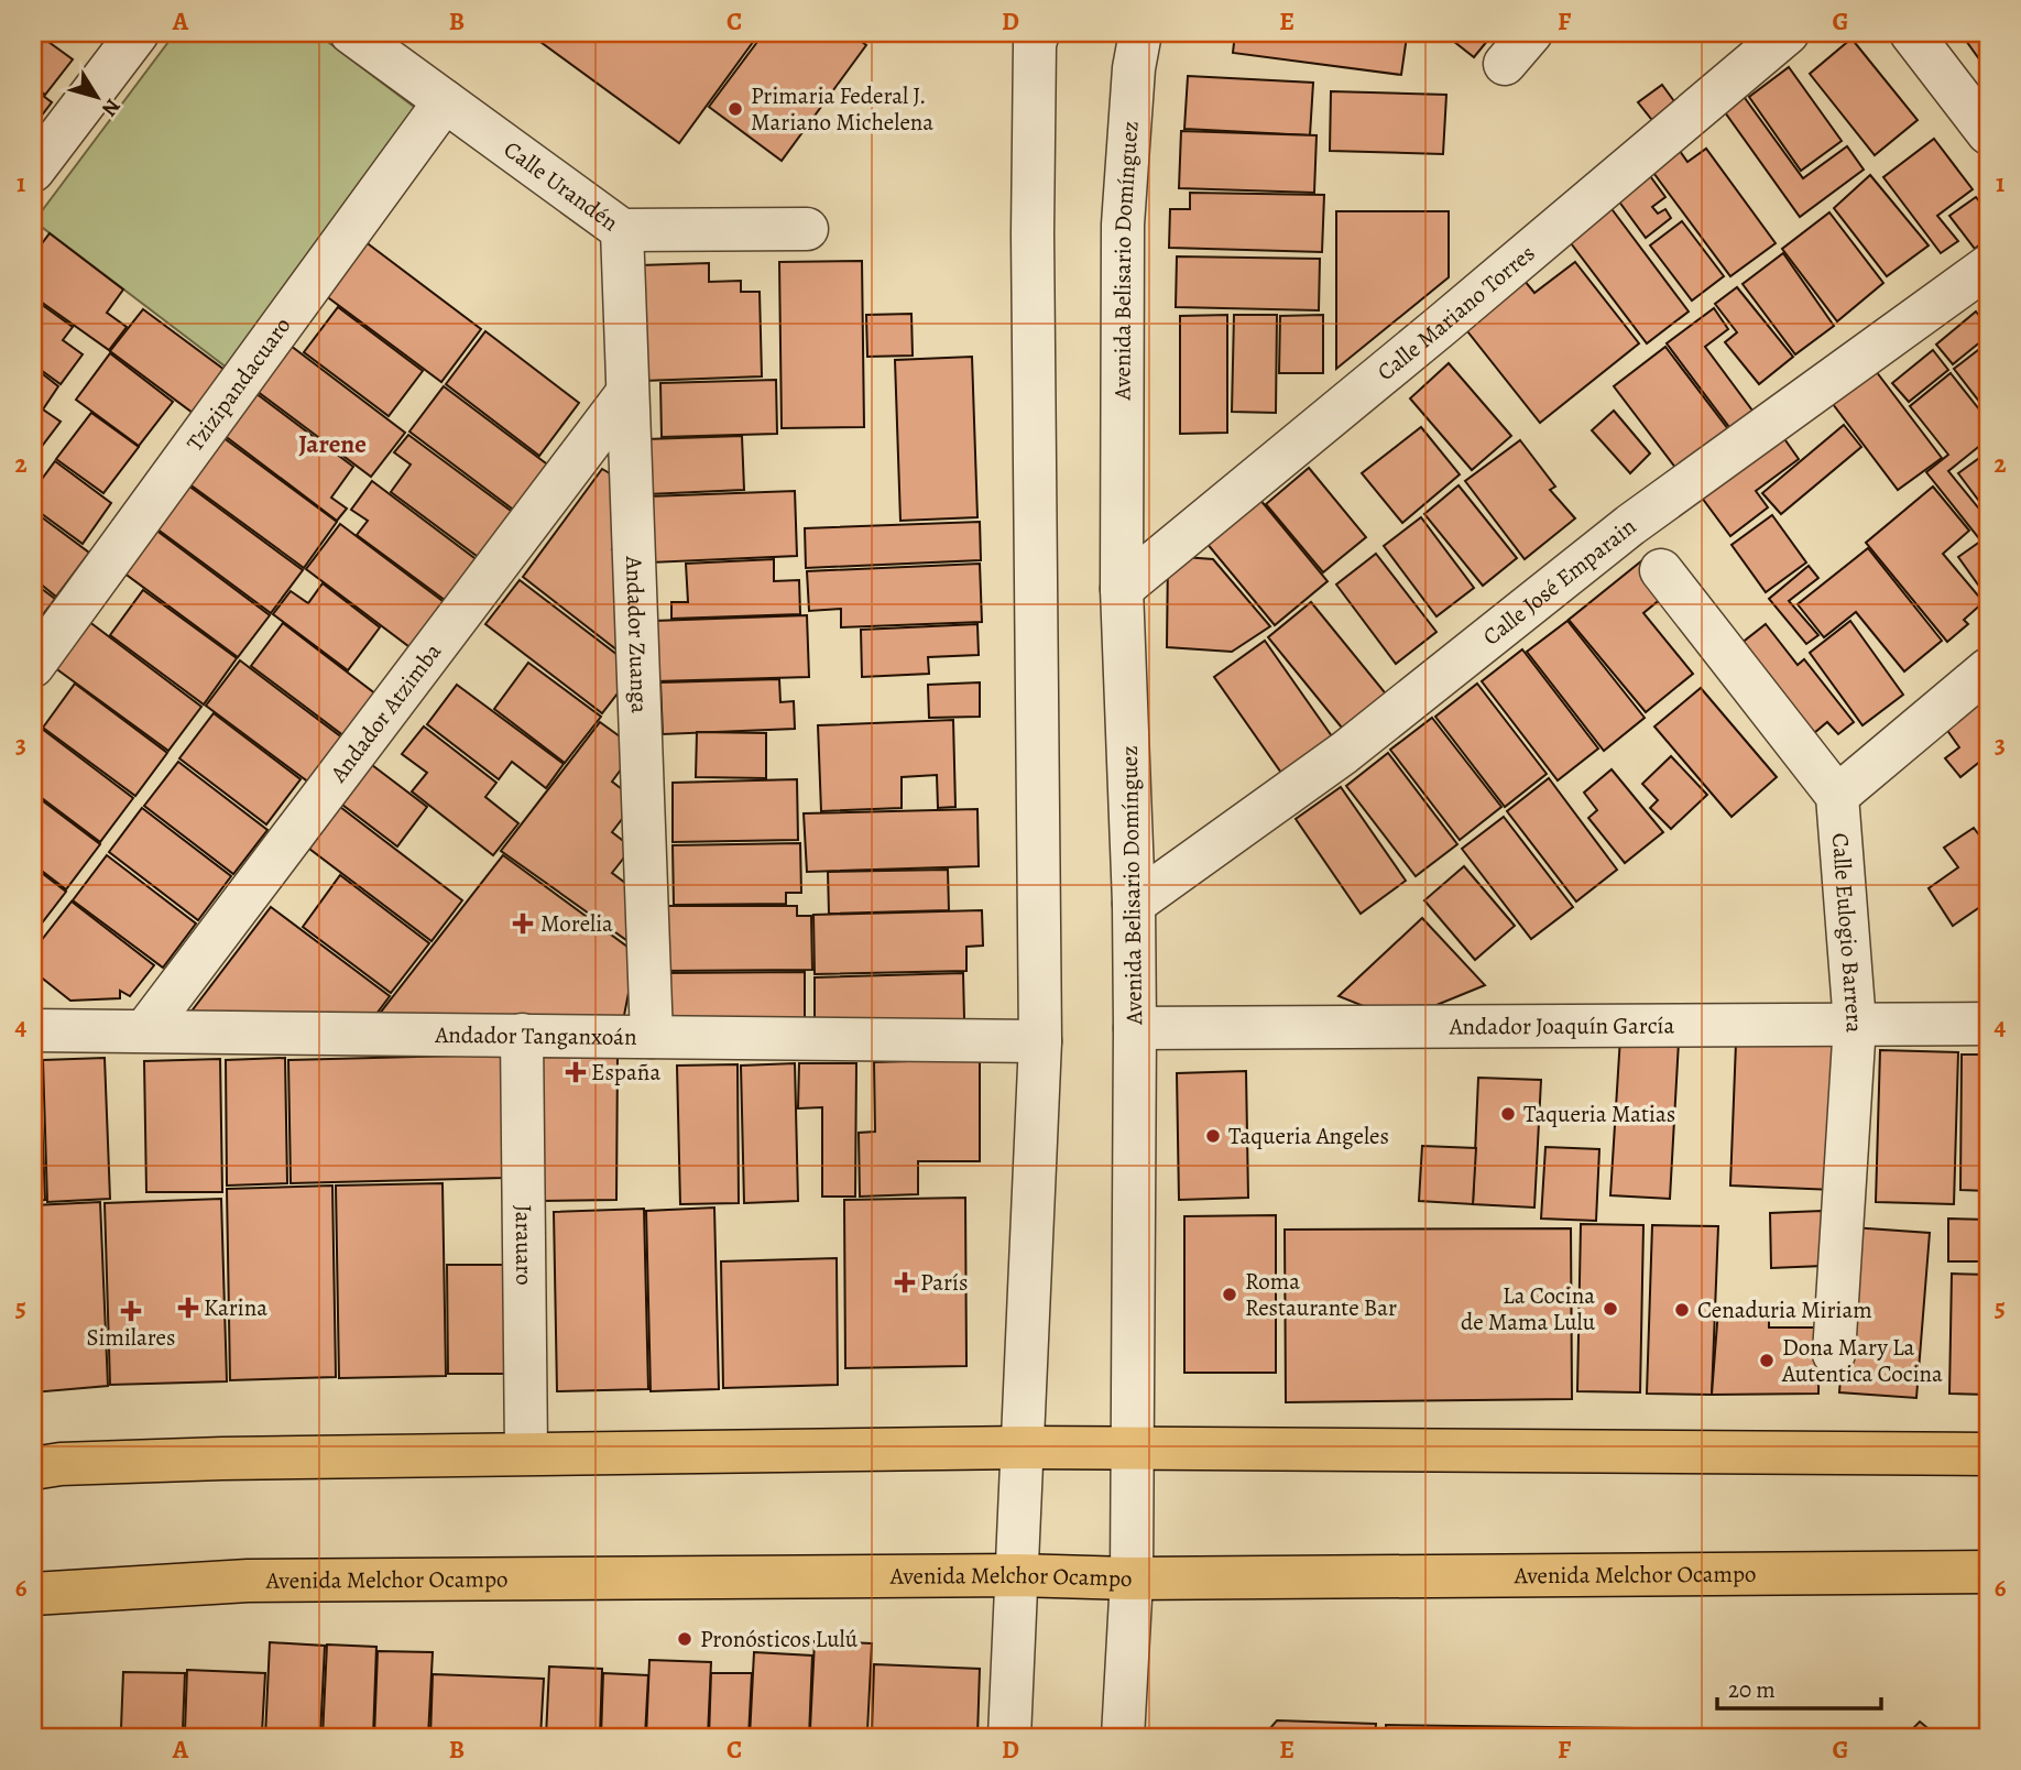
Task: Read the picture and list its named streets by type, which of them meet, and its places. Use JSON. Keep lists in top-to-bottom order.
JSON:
{
  "streets": {
    "main road": ["Avenida Melchor Ocampo"],
    "street": [
      "Calle Urandén",
      "Avenida Belisario Domínguez",
      "Calle Mariano Torres",
      "Tzizipandacuaro",
      "Calle José Emparain",
      "Andador Zuanga",
      "Andador Atzimba",
      "Calle Eulogio Barrera",
      "Andador Joaquín García",
      "Andador Tanganxoán",
      "Jarauaro"
    ]
  },
  "crossings": [
    ["Calle Urandén", "Tzizipandacuaro"],
    ["Calle Urandén", "Andador Zuanga"],
    ["Avenida Belisario Domínguez", "Calle Mariano Torres"],
    ["Avenida Belisario Domínguez", "Calle José Emparain"],
    ["Avenida Belisario Domínguez", "Andador Joaquín García"],
    ["Avenida Belisario Domínguez", "Avenida Melchor Ocampo"],
    ["Andador Zuanga", "Andador Atzimba"],
    ["Andador Zuanga", "Andador Tanganxoán"],
    ["Andador Atzimba", "Andador Tanganxoán"],
    ["Calle Eulogio Barrera", "Andador Joaquín García"],
    ["Andador Tanganxoán", "Jarauaro"]
  ],
  "districts": ["Jarene"],
  "places": {
    "other": [
      "Primaria Federal J. Mariano Michelena",
      "Taqueria Matias",
      "Taqueria Angeles",
      "Roma Restaurante Bar",
      "La Cocina de Mama Lulu",
      "Cenaduria Miriam",
      "Dona Mary La Autentica Cocina",
      "Pronósticos Lulú"
    ],
    "health": [
      "Morelia",
      "España",
      "París",
      "Karina",
      "Similares"
    ]
  },
  "scale_bar": "20 m",
  "north": "bottom right",
  "grid": {
    "columns": [
      "A",
      "B",
      "C",
      "D",
      "E",
      "F",
      "G"
    ],
    "rows": [
      "1",
      "2",
      "3",
      "4",
      "5",
      "6"
    ]
  }
}
